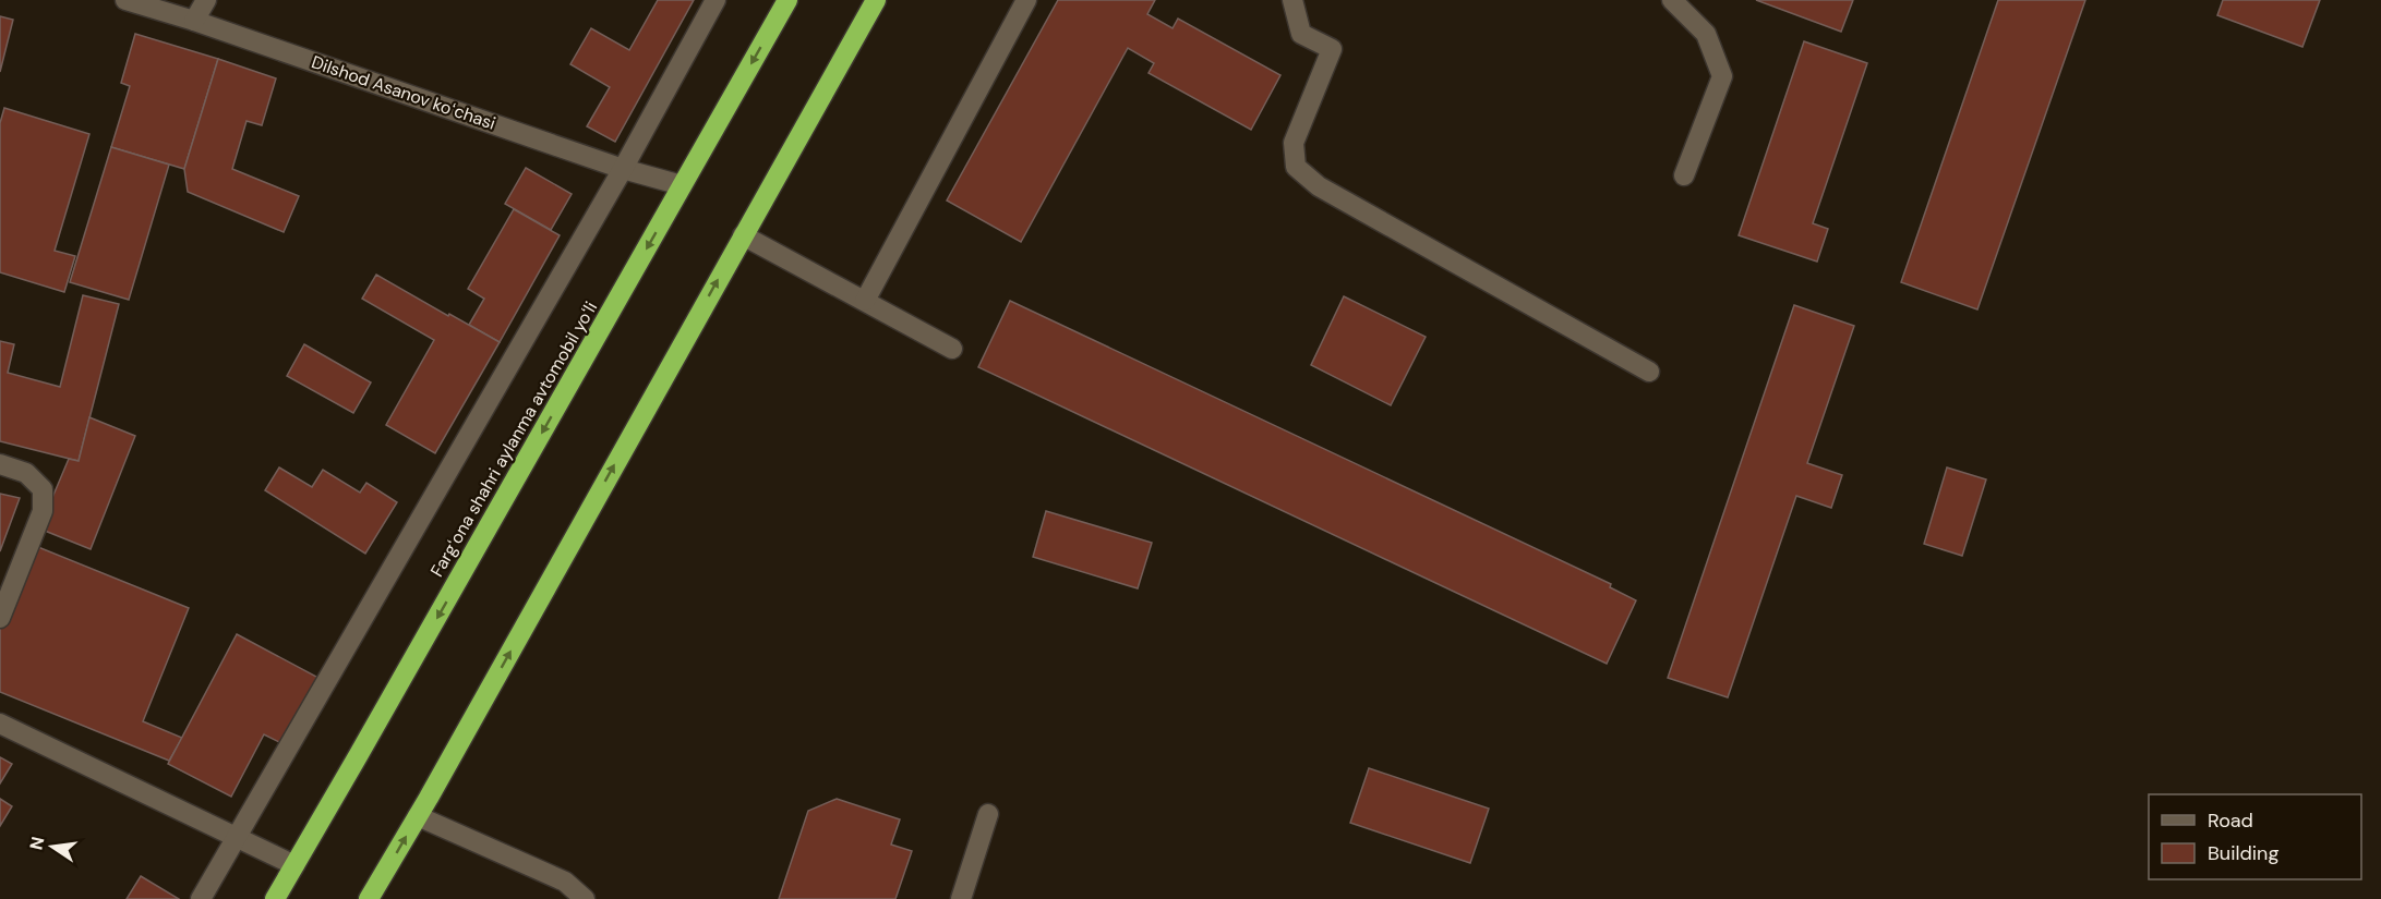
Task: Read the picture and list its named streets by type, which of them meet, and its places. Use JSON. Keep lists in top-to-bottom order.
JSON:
{
  "streets": {
    "highway": ["Fargʻona shahri aylanma avtomobil yoʻli"],
    "street": ["Dilshod Asanov koʻchasi"]
  },
  "crossings": [
    ["Dilshod Asanov koʻchasi", "Fargʻona shahri aylanma avtomobil yoʻli"]
  ],
  "legend": ["Road", "Building"],
  "north": "left"
}
